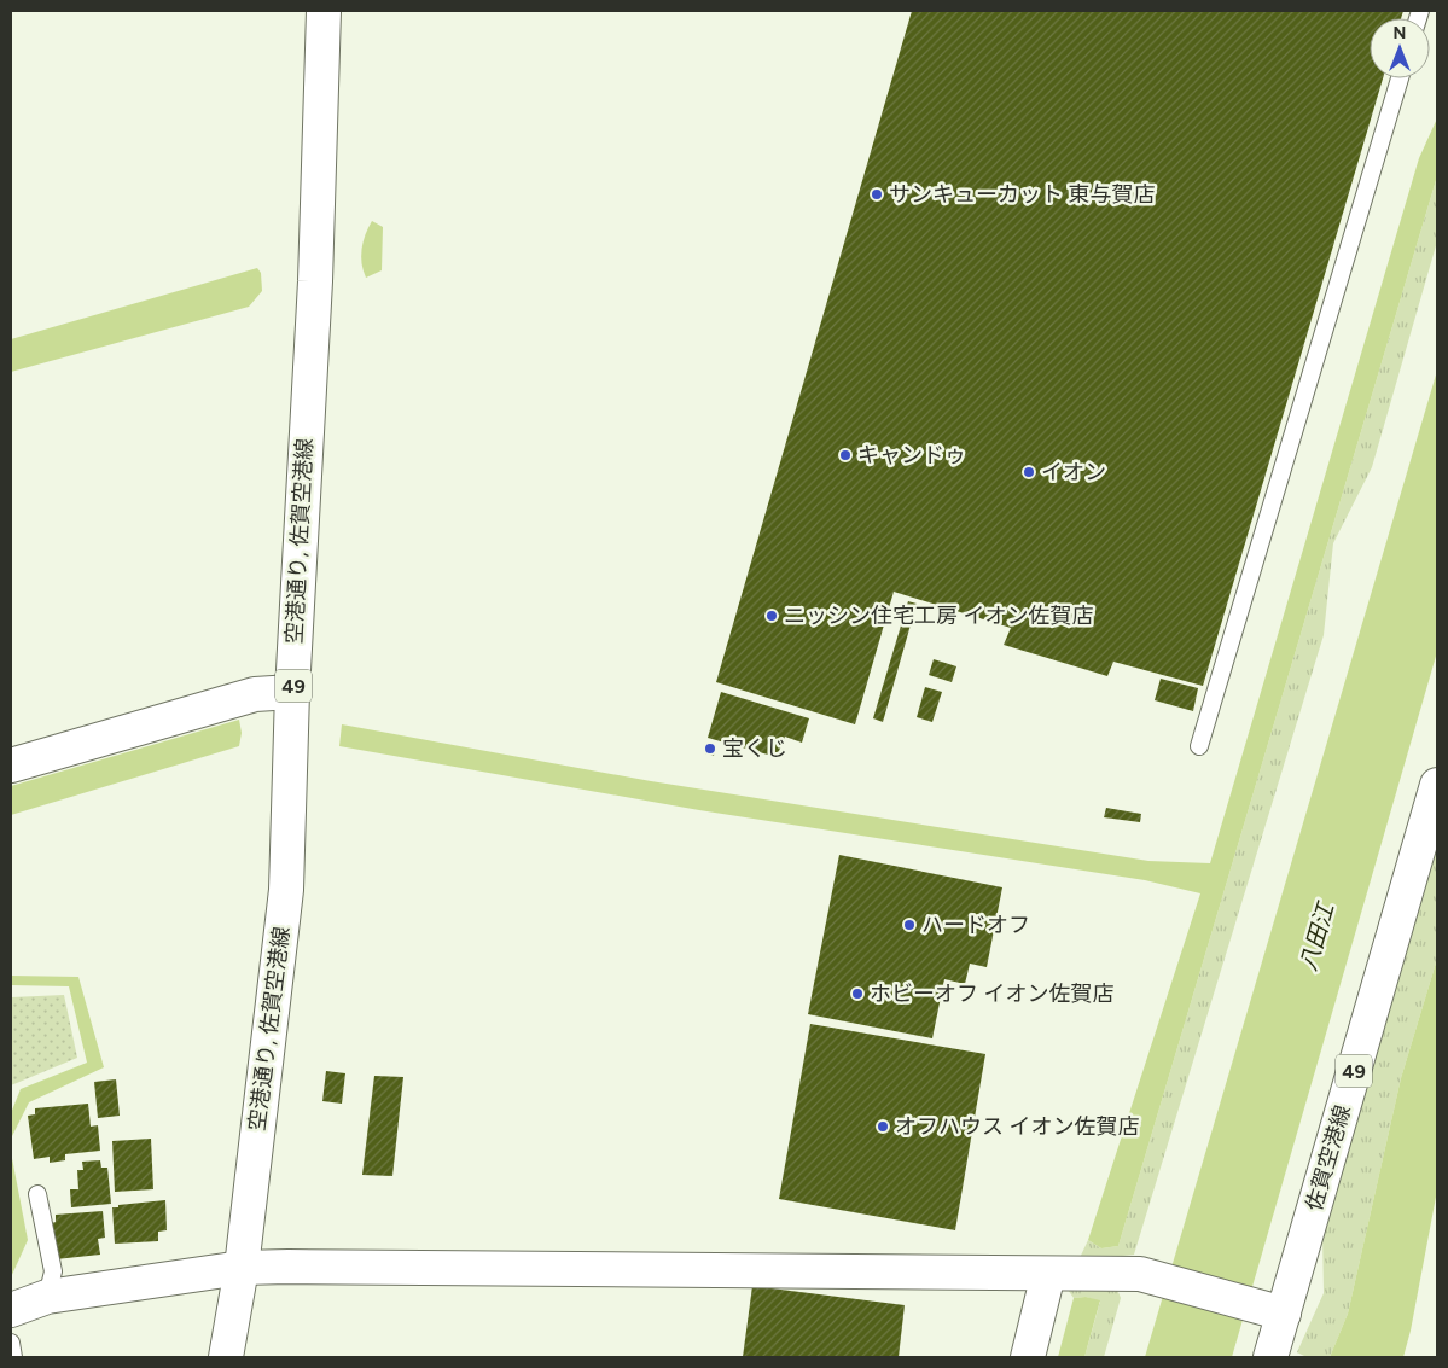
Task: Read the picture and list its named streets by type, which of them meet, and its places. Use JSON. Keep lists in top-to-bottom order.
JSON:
{
  "streets": {
    "main road": ["空港通り, 佐賀空港線", "49", "佐賀空港線"]
  },
  "water": ["八田江"],
  "places": [
    "サンキューカット 東与賀店",
    "キャンドゥ",
    "イオン",
    "ニッシン住宅工房 イオン佐賀店",
    "宝くじ",
    "ハードオフ",
    "ホビーオフ イオン佐賀店",
    "オフハウス イオン佐賀店"
  ],
  "north": "top"
}
